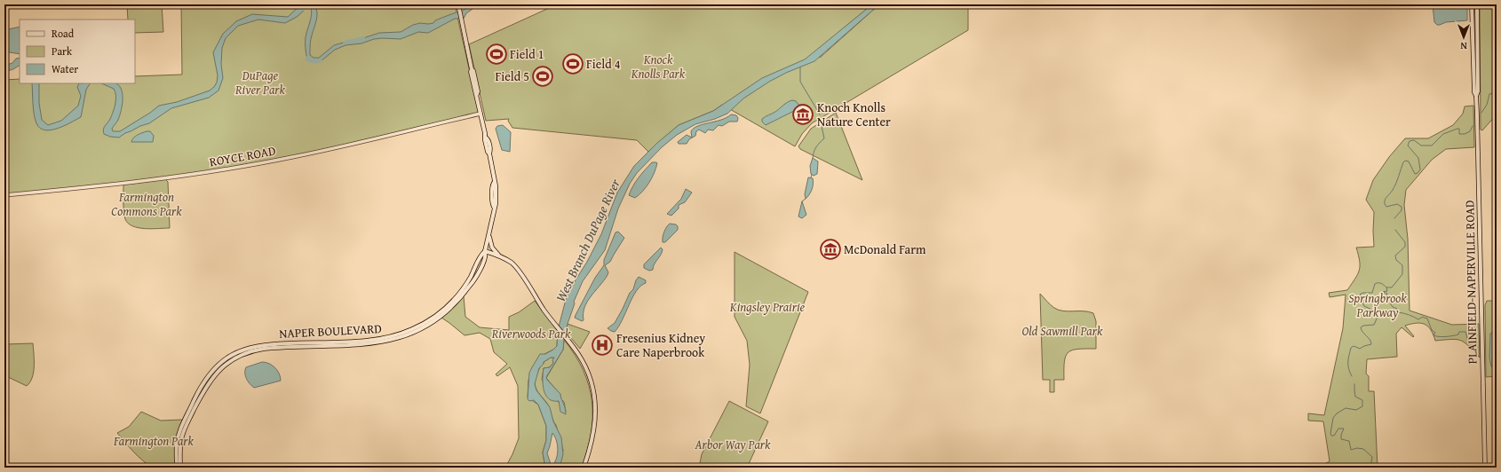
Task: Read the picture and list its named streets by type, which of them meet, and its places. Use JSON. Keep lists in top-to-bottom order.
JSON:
{
  "streets": {
    "main road": ["PLAINFIELD-NAPERVILLE ROAD", "NAPER BOULEVARD"],
    "street": ["ROYCE ROAD"]
  },
  "water": ["West Branch DuPage River"],
  "parks": [
    "Knock Knolls Park",
    "DuPage River Park",
    "Farmington Commons Park",
    "Springbrook Parkway",
    "Kingsley Prairie",
    "Old Sawmill Park",
    "Riverwoods Park",
    "Farmington Park",
    "Arbor Way Park"
  ],
  "places": {
    "sports": ["Field 1", "Field 4", "Field 5"],
    "museum": ["Knoch Knolls Nature Center", "McDonald Farm"],
    "hospital": ["Fresenius Kidney Care Naperbrook"]
  },
  "legend": ["Road", "Park", "Water"],
  "north": "bottom"
}
